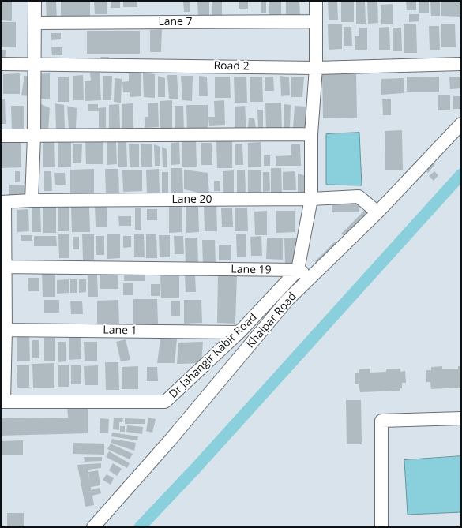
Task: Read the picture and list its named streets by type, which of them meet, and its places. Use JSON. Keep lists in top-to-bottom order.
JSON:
{
  "streets": {
    "street": [
      "Lane 7",
      "Road 2",
      "Lane 20",
      "Lane 19",
      "Khalpar Road",
      "Lane 1",
      "Dr Jahangir Kabir Road"
    ]
  },
  "crossings": [
    ["Lane 20", "Khalpar Road"],
    ["Lane 19", "Dr Jahangir Kabir Road"],
    ["Lane 1", "Dr Jahangir Kabir Road"]
  ]
}
